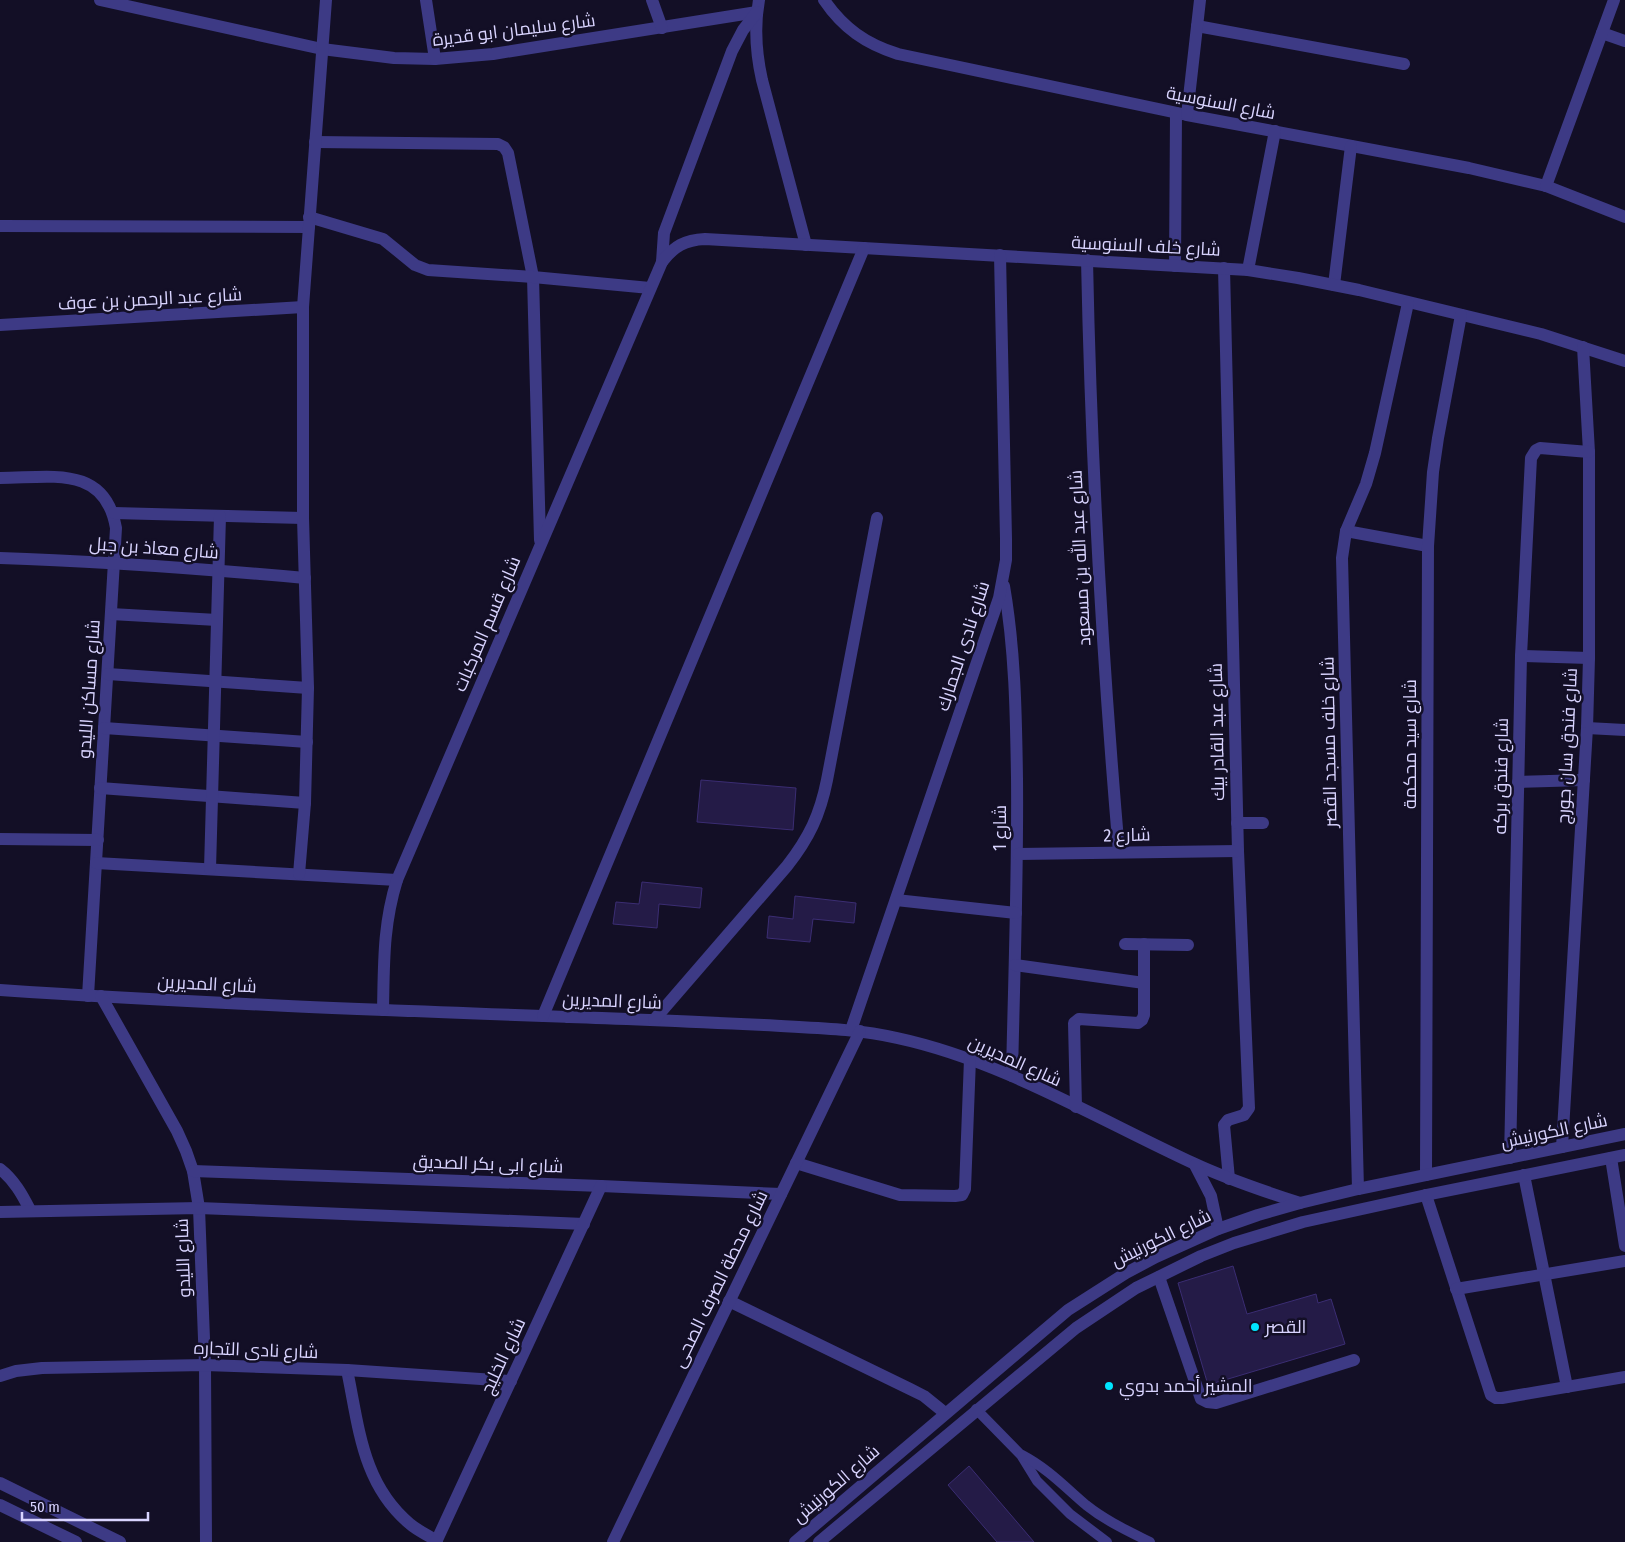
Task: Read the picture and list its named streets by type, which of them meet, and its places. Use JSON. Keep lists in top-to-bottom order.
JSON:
{
  "streets": {
    "street": [
      "شارع سليمان ابو قديرة",
      "شارع السنوسية",
      "شارع خلف السنوسية",
      "شارع عبد الرحمن بن عوف",
      "شارع معاذ بن جبل",
      "شارع عبد الله بن مسعود",
      "شارع قسم المركبات",
      "شارع نادى الجمارك",
      "شارع مساكن الليدو",
      "شارع عبد القادر بيك",
      "شارع خلف مسجد القصر",
      "شارع سيد محكمة",
      "شارع فندق سان جورج",
      "شارع فندق بركه",
      "شارع 1",
      "شارع 2",
      "شارع المديرين",
      "شارع الكورنيش",
      "شارع ابى بكر الصديق",
      "شارع الليدو",
      "شارع محطة الصرف الصحى",
      "شارع نادى التجاره",
      "شارع الخليج"
    ]
  },
  "crossings": [
    ["شارع خلف السنوسية", "شارع عبد الله بن مسعود"],
    ["شارع خلف السنوسية", "شارع قسم المركبات"],
    ["شارع خلف السنوسية", "شارع نادى الجمارك"],
    ["شارع خلف السنوسية", "شارع عبد القادر بيك"],
    ["شارع خلف السنوسية", "شارع خلف مسجد القصر"],
    ["شارع خلف السنوسية", "شارع سيد محكمة"],
    ["شارع خلف السنوسية", "شارع فندق سان جورج"],
    ["شارع معاذ بن جبل", "شارع مساكن الليدو"],
    ["شارع عبد الله بن مسعود", "شارع 2"],
    ["شارع قسم المركبات", "شارع المديرين"],
    ["شارع نادى الجمارك", "شارع 1"],
    ["شارع نادى الجمارك", "شارع المديرين"],
    ["شارع نادى الجمارك", "شارع محطة الصرف الصحى"],
    ["شارع مساكن الليدو", "شارع المديرين"],
    ["شارع مساكن الليدو", "شارع الليدو"],
    ["شارع عبد القادر بيك", "شارع 2"],
    ["شارع عبد القادر بيك", "شارع المديرين"],
    ["شارع خلف مسجد القصر", "شارع الكورنيش"],
    ["شارع سيد محكمة", "شارع الكورنيش"],
    ["شارع فندق سان جورج", "شارع فندق بركه"],
    ["شارع فندق سان جورج", "شارع الكورنيش"],
    ["شارع فندق بركه", "شارع الكورنيش"],
    ["شارع 1", "شارع 2"],
    ["شارع 1", "شارع المديرين"],
    ["شارع المديرين", "شارع الكورنيش"],
    ["شارع المديرين", "شارع الليدو"],
    ["شارع المديرين", "شارع محطة الصرف الصحى"],
    ["شارع ابى بكر الصديق", "شارع الليدو"],
    ["شارع ابى بكر الصديق", "شارع محطة الصرف الصحى"],
    ["شارع ابى بكر الصديق", "شارع الخليج"],
    ["شارع الليدو", "شارع نادى التجاره"],
    ["شارع نادى التجاره", "شارع الخليج"]
  ],
  "places": ["القصر", "المشير أحمد بدوي"],
  "scale_bar": "50 m"
}
